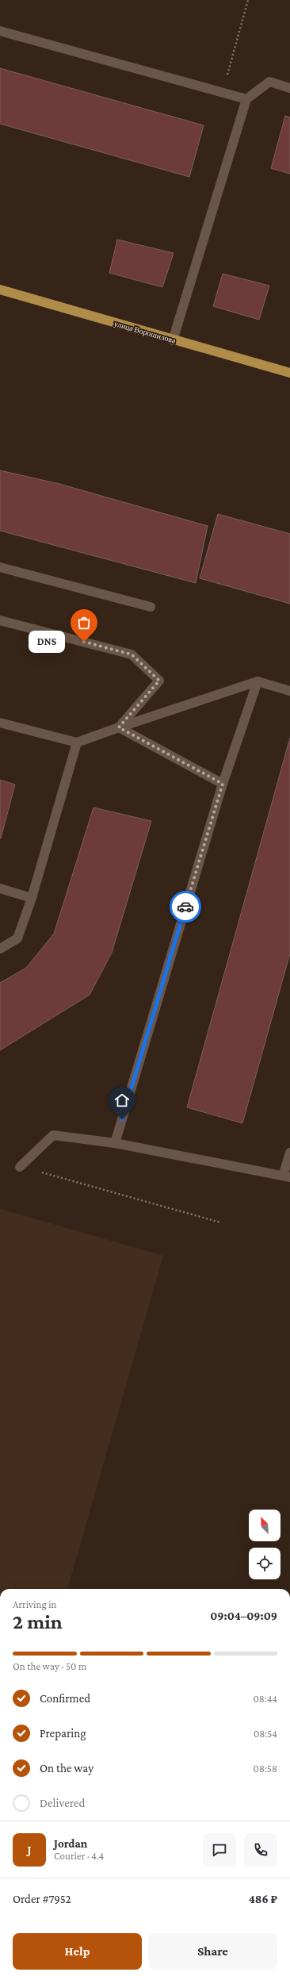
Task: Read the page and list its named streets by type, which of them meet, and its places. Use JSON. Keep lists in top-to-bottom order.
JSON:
{
  "streets": {
    "main road": ["улица Ворошилова"]
  },
  "places": ["DNS"],
  "north": "top left",
  "page": {
    "bubble": "DNS",
    "heading": ["2 min", "Arriving in", "09:04–09:09"],
    "panel": [
      "Jordan",
      "Courier · 4.4",
      "Order #7952",
      "486 ₽"
    ],
    "bar": "On the way · 50 m",
    "list": [
      ["Confirmed", "08:44"],
      ["Preparing", "08:54"],
      ["On the way", "08:58"],
      "Delivered"
    ],
    "round": "J",
    "buttons": ["Help", "Share"]
  }
}
